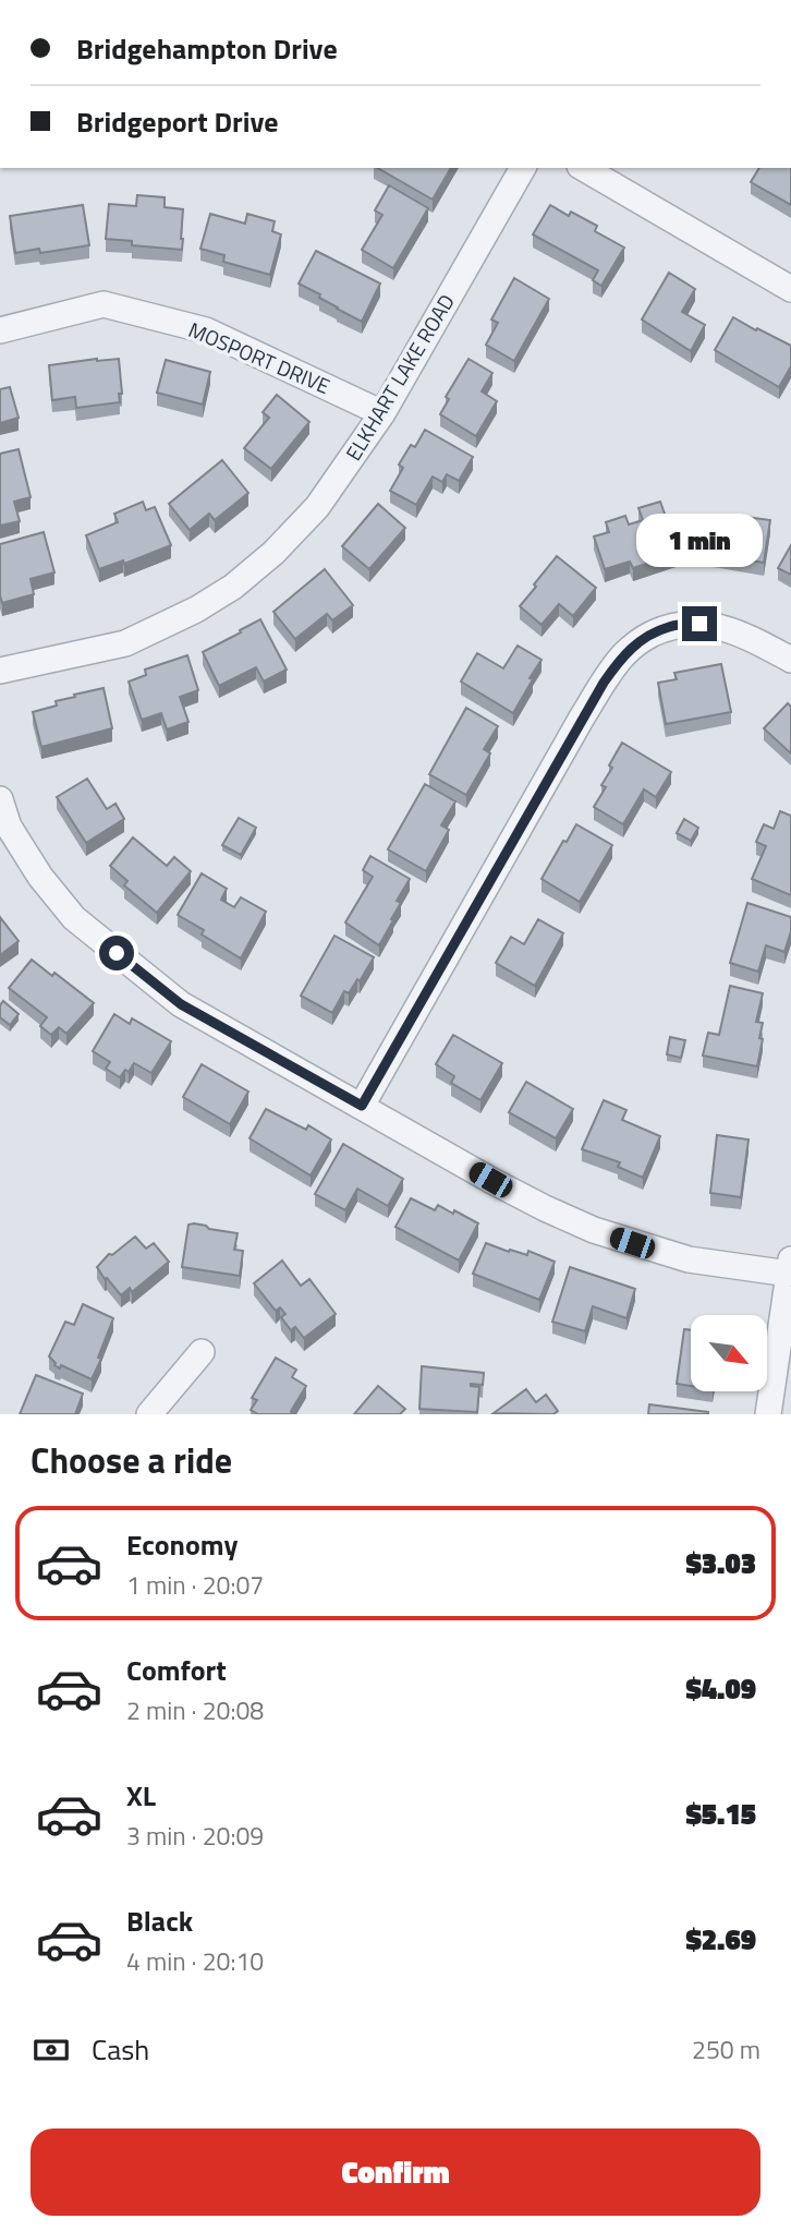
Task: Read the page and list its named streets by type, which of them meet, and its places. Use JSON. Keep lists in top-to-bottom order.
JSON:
{
  "streets": {
    "street": ["MOSPORT DRIVE", "ELKHART LAKE ROAD"]
  },
  "crossings": [
    ["MOSPORT DRIVE", "ELKHART LAKE ROAD"]
  ],
  "north": "bottom right",
  "page": {
    "banner": ["Bridgehampton Drive", "Bridgeport Drive"],
    "bubble": "1 min",
    "heading": "Choose a ride",
    "list": [
      {
        "name": "Economy",
        "note": "1 min · 20:07",
        "value": "$3.03"
      },
      {
        "name": "Comfort",
        "note": "2 min · 20:08",
        "value": "$4.09"
      },
      {
        "name": "XL",
        "note": "3 min · 20:09",
        "value": "$5.15"
      },
      {
        "name": "Black",
        "note": "4 min · 20:10",
        "value": "$2.69"
      }
    ],
    "pay": ["Cash", "250 m"],
    "buttons": "Confirm"
  }
}
